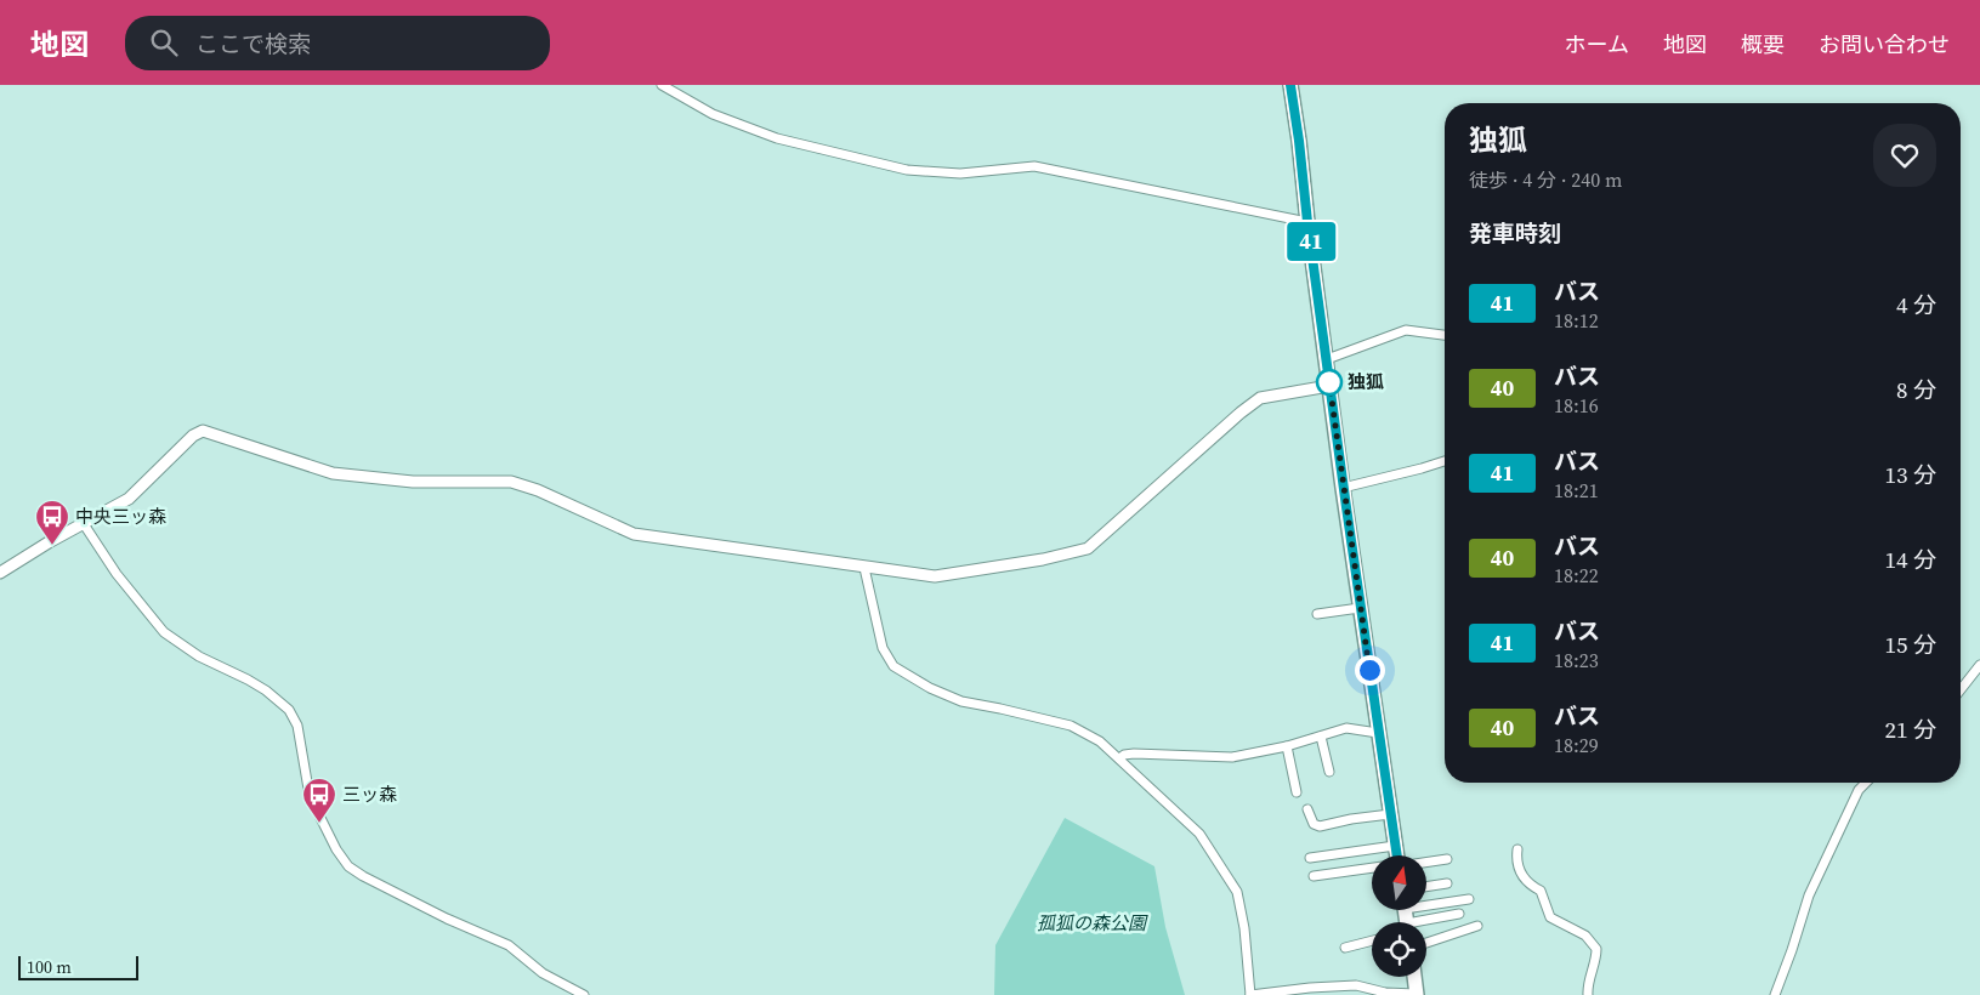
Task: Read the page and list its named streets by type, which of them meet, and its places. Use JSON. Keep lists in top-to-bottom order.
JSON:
{
  "parks": ["孤狐の森公園"],
  "places": {
    "other": ["独狐"],
    "bus stop": ["中央三ッ森", "三ッ森"]
  },
  "lines": ["bus line 41"],
  "scale_bar": "100 m",
  "north": "top",
  "page": {
    "header": "地図",
    "search": "ここで検索",
    "nav": [
      "ホーム",
      "地図",
      "概要",
      "お問い合わせ"
    ],
    "on_map": "41",
    "heading": [
      ["独狐", "徒歩 · 4 分 · 240 m"],
      "発車時刻"
    ],
    "list": [
      {
        "mark": "41",
        "name": "バス",
        "note": "18:12",
        "value": "4 分"
      },
      {
        "mark": "40",
        "name": "バス",
        "note": "18:16",
        "value": "8 分"
      },
      {
        "mark": "41",
        "name": "バス",
        "note": "18:21",
        "value": "13 分"
      },
      {
        "mark": "40",
        "name": "バス",
        "note": "18:22",
        "value": "14 分"
      },
      {
        "mark": "41",
        "name": "バス",
        "note": "18:23",
        "value": "15 分"
      },
      {
        "mark": "40",
        "name": "バス",
        "note": "18:29",
        "value": "21 分"
      }
    ],
    "scale": "100 m"
  }
}
